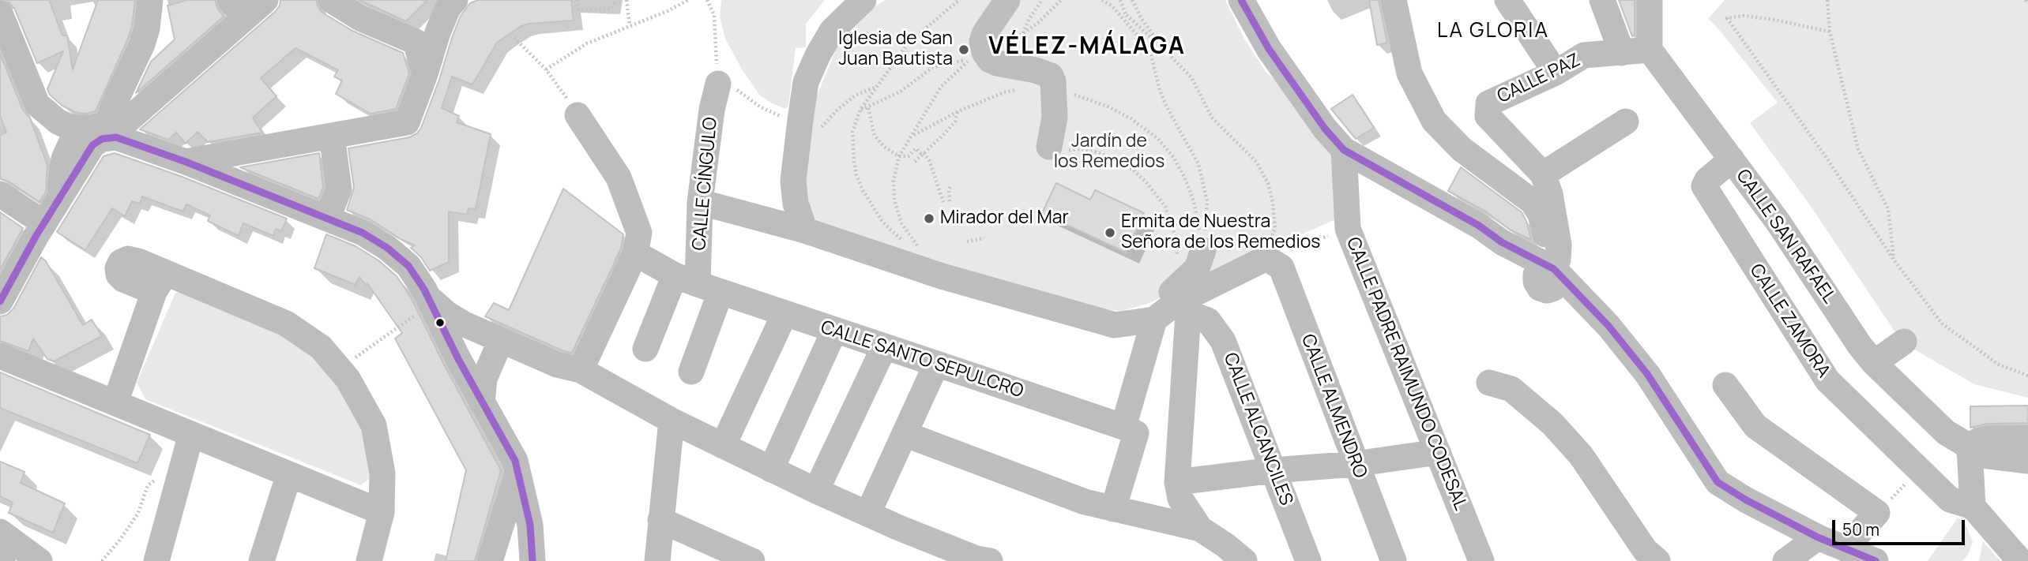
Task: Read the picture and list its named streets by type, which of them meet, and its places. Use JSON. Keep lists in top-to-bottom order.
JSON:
{
  "streets": {
    "street": [
      "CALLE PAZ",
      "CALLE CÍNGULO",
      "CALLE SAN RAFAEL",
      "CALLE ZAMORA",
      "CALLE SANTO SEPULCRO",
      "CALLE PADRE RAIMUNDO CODESAL",
      "CALLE ALMENDRO",
      "CALLE ALCANCILES"
    ]
  },
  "crossings": [
    ["CALLE PAZ", "CALLE SAN RAFAEL"],
    ["CALLE CÍNGULO", "CALLE SANTO SEPULCRO"],
    ["CALLE SAN RAFAEL", "CALLE ZAMORA"]
  ],
  "districts": ["LA GLORIA", "VÉLEZ-MÁLAGA"],
  "parks": ["Jardín de los Remedios"],
  "places": ["Iglesia de San Juan Bautista", "Mirador del Mar", "Ermita de Nuestra Señora de los Remedios"],
  "scale_bar": "50 m"
}
